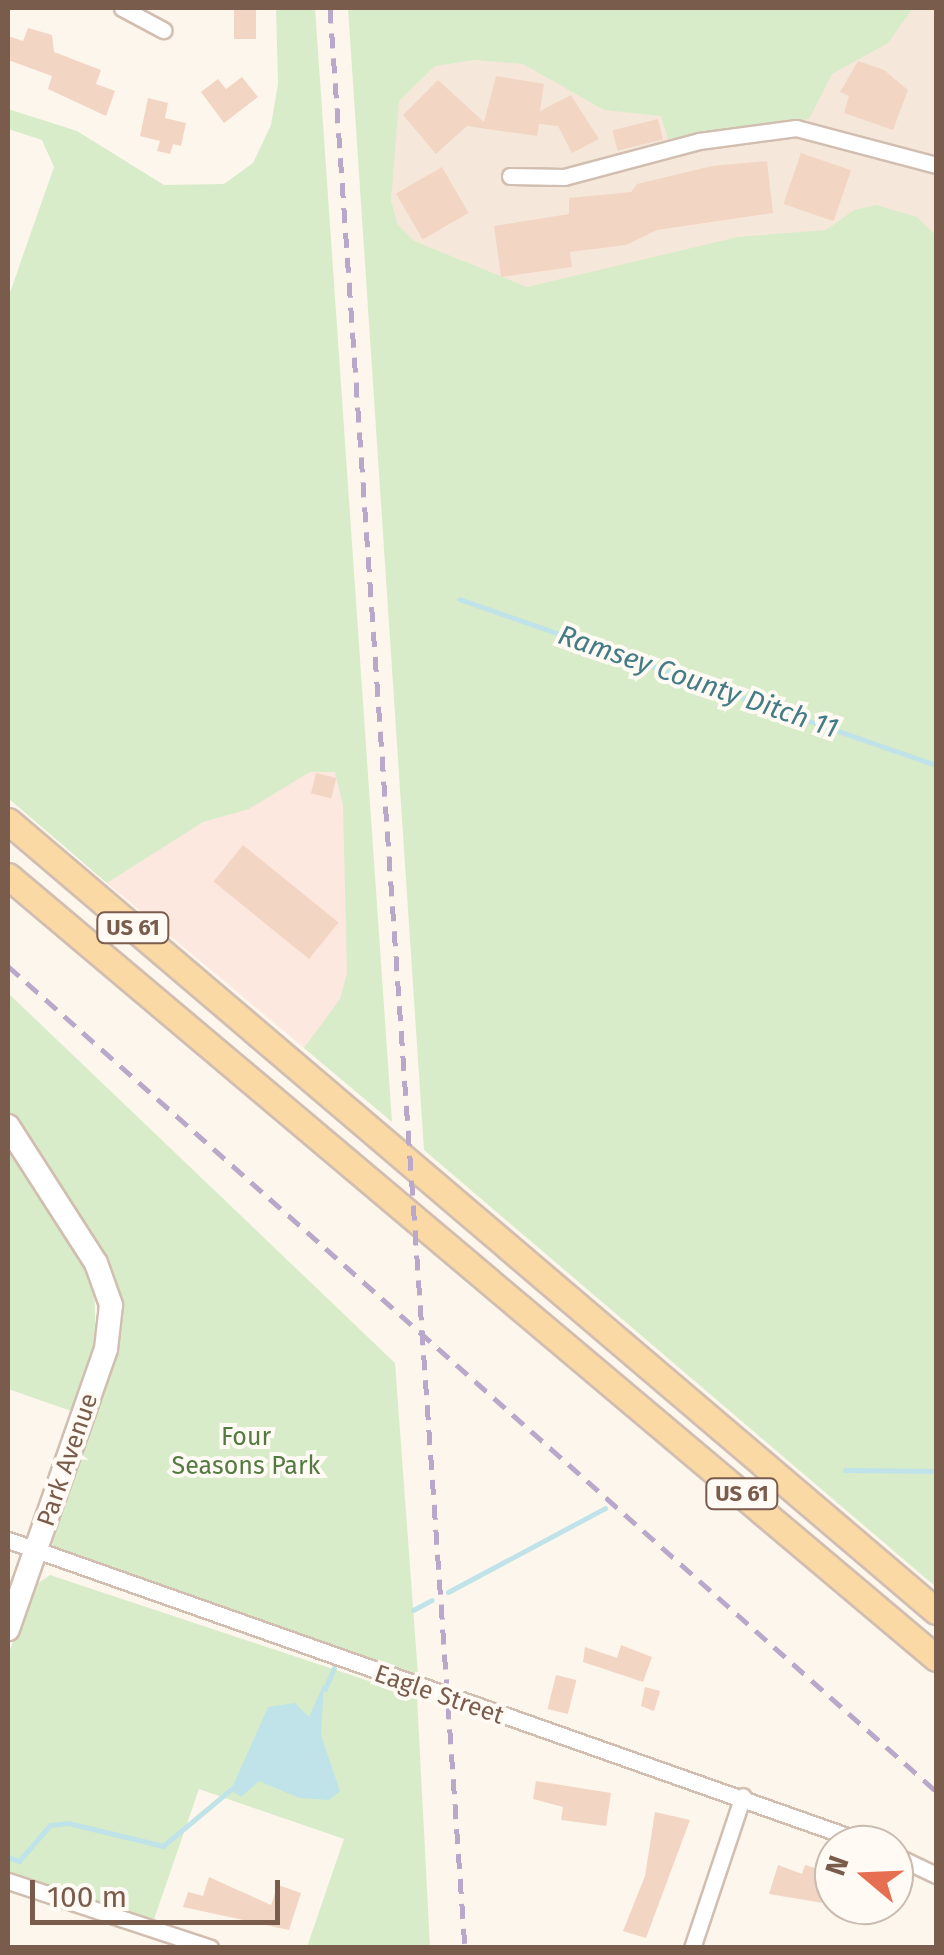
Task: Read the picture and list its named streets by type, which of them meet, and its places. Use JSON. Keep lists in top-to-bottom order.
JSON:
{
  "streets": {
    "main road": ["US 61"],
    "street": ["Park Avenue", "Eagle Street"]
  },
  "crossings": [
    ["Park Avenue", "Eagle Street"]
  ],
  "water": ["Ramsey County Ditch 11"],
  "parks": ["Four Seasons Park"],
  "scale_bar": "100 m",
  "north": "left"
}
